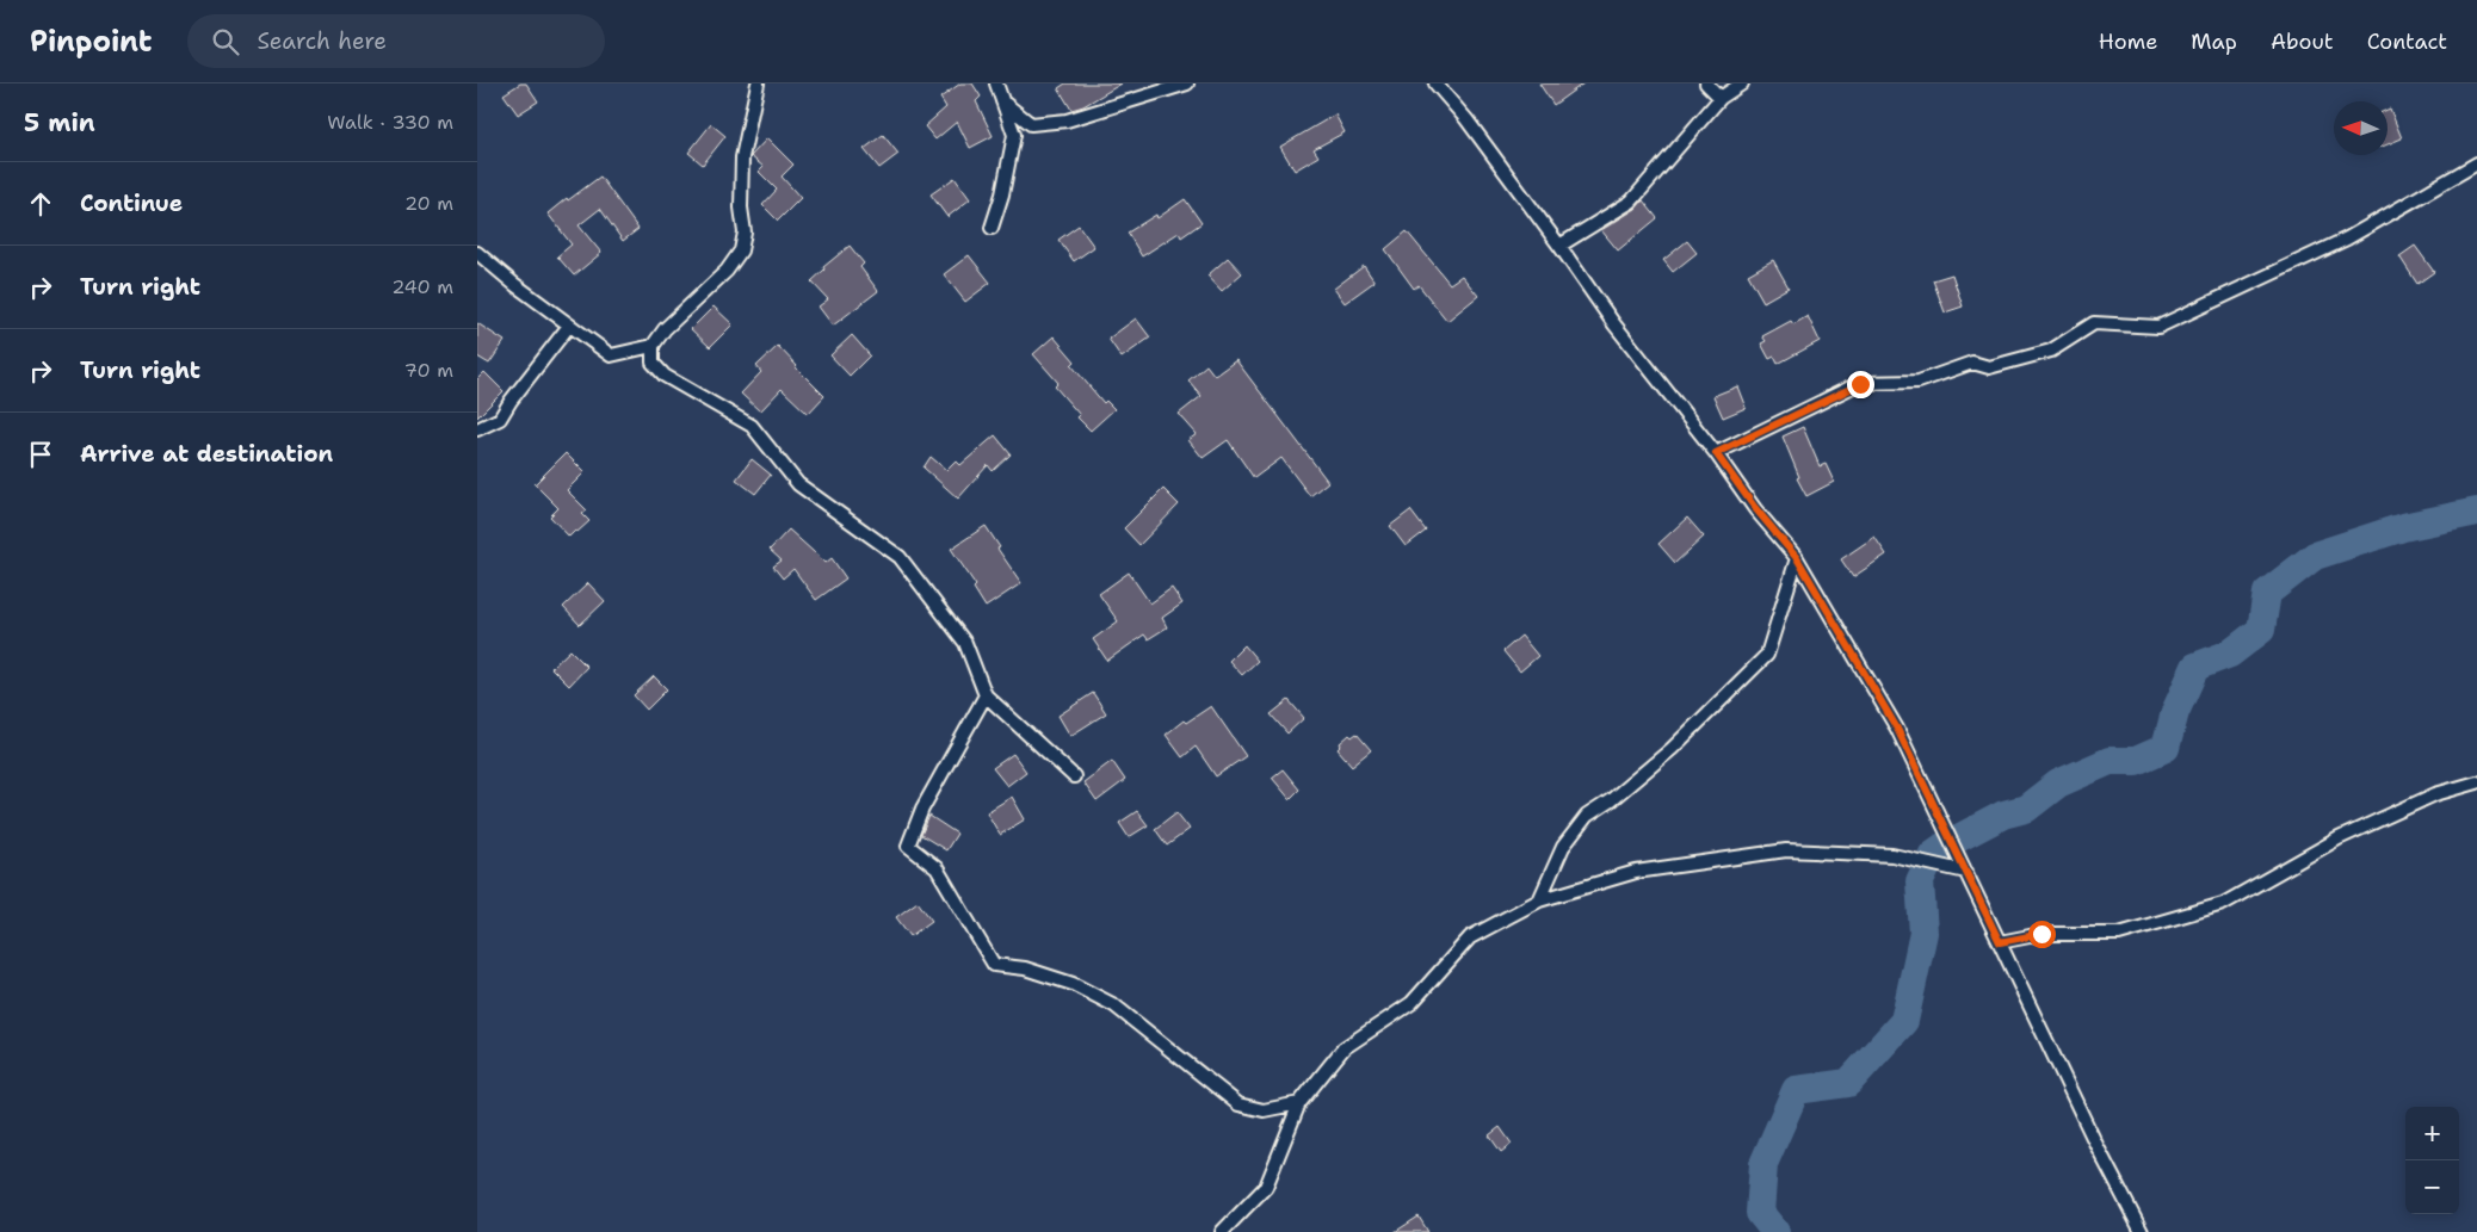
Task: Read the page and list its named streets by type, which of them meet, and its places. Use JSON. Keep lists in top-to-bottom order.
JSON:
{
  "north": "left",
  "page": {
    "header": "Pinpoint",
    "search": "Search here",
    "nav": [
      "Home",
      "Map",
      "About",
      "Contact"
    ],
    "heading": ["5 min", "Walk · 330 m"],
    "list": [
      ["Continue", "20 m"],
      ["Turn right", "240 m"],
      ["Turn right", "70 m"],
      "Arrive at destination"
    ],
    "map_buttons": ["+", "−"]
  }
}
